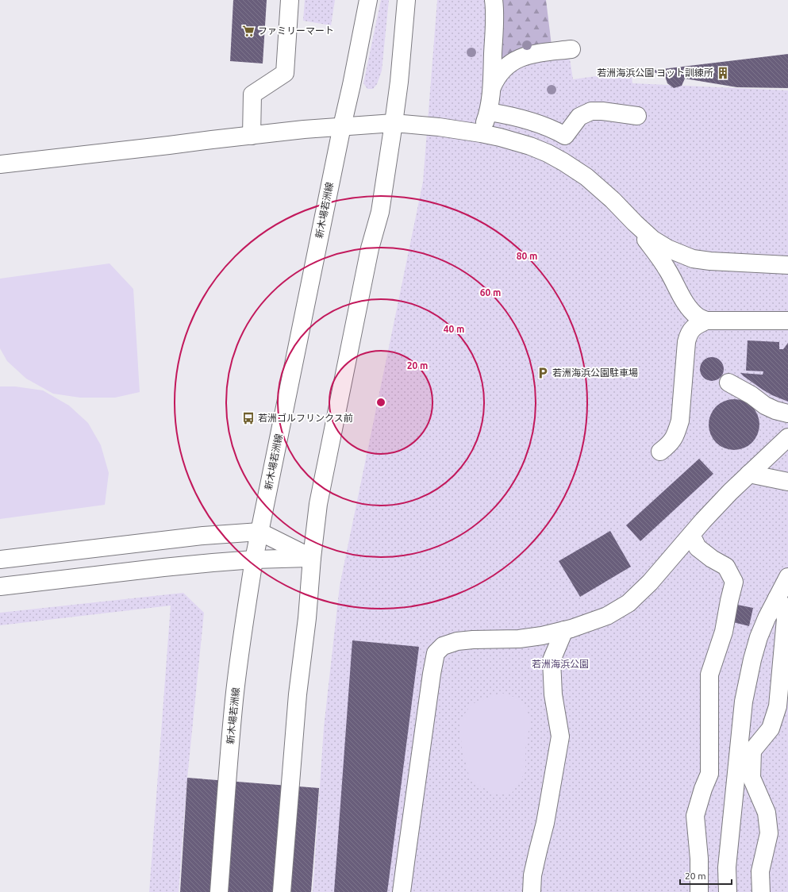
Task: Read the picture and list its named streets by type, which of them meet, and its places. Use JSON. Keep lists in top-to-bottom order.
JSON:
{
  "streets": {
    "street": ["新木場若洲線"]
  },
  "parks": ["若洲海浜公園"],
  "places": {
    "supermarket": ["ファミリーマート"],
    "building": ["若洲海浜公園 ヨット訓練所"],
    "parking": ["若洲海浜公園駐車場"],
    "bus stop": ["若洲ゴルフリンクス前"]
  },
  "scale_bar": "20 m",
  "rings": [
    "80 m",
    "60 m",
    "40 m",
    "20 m"
  ]
}
